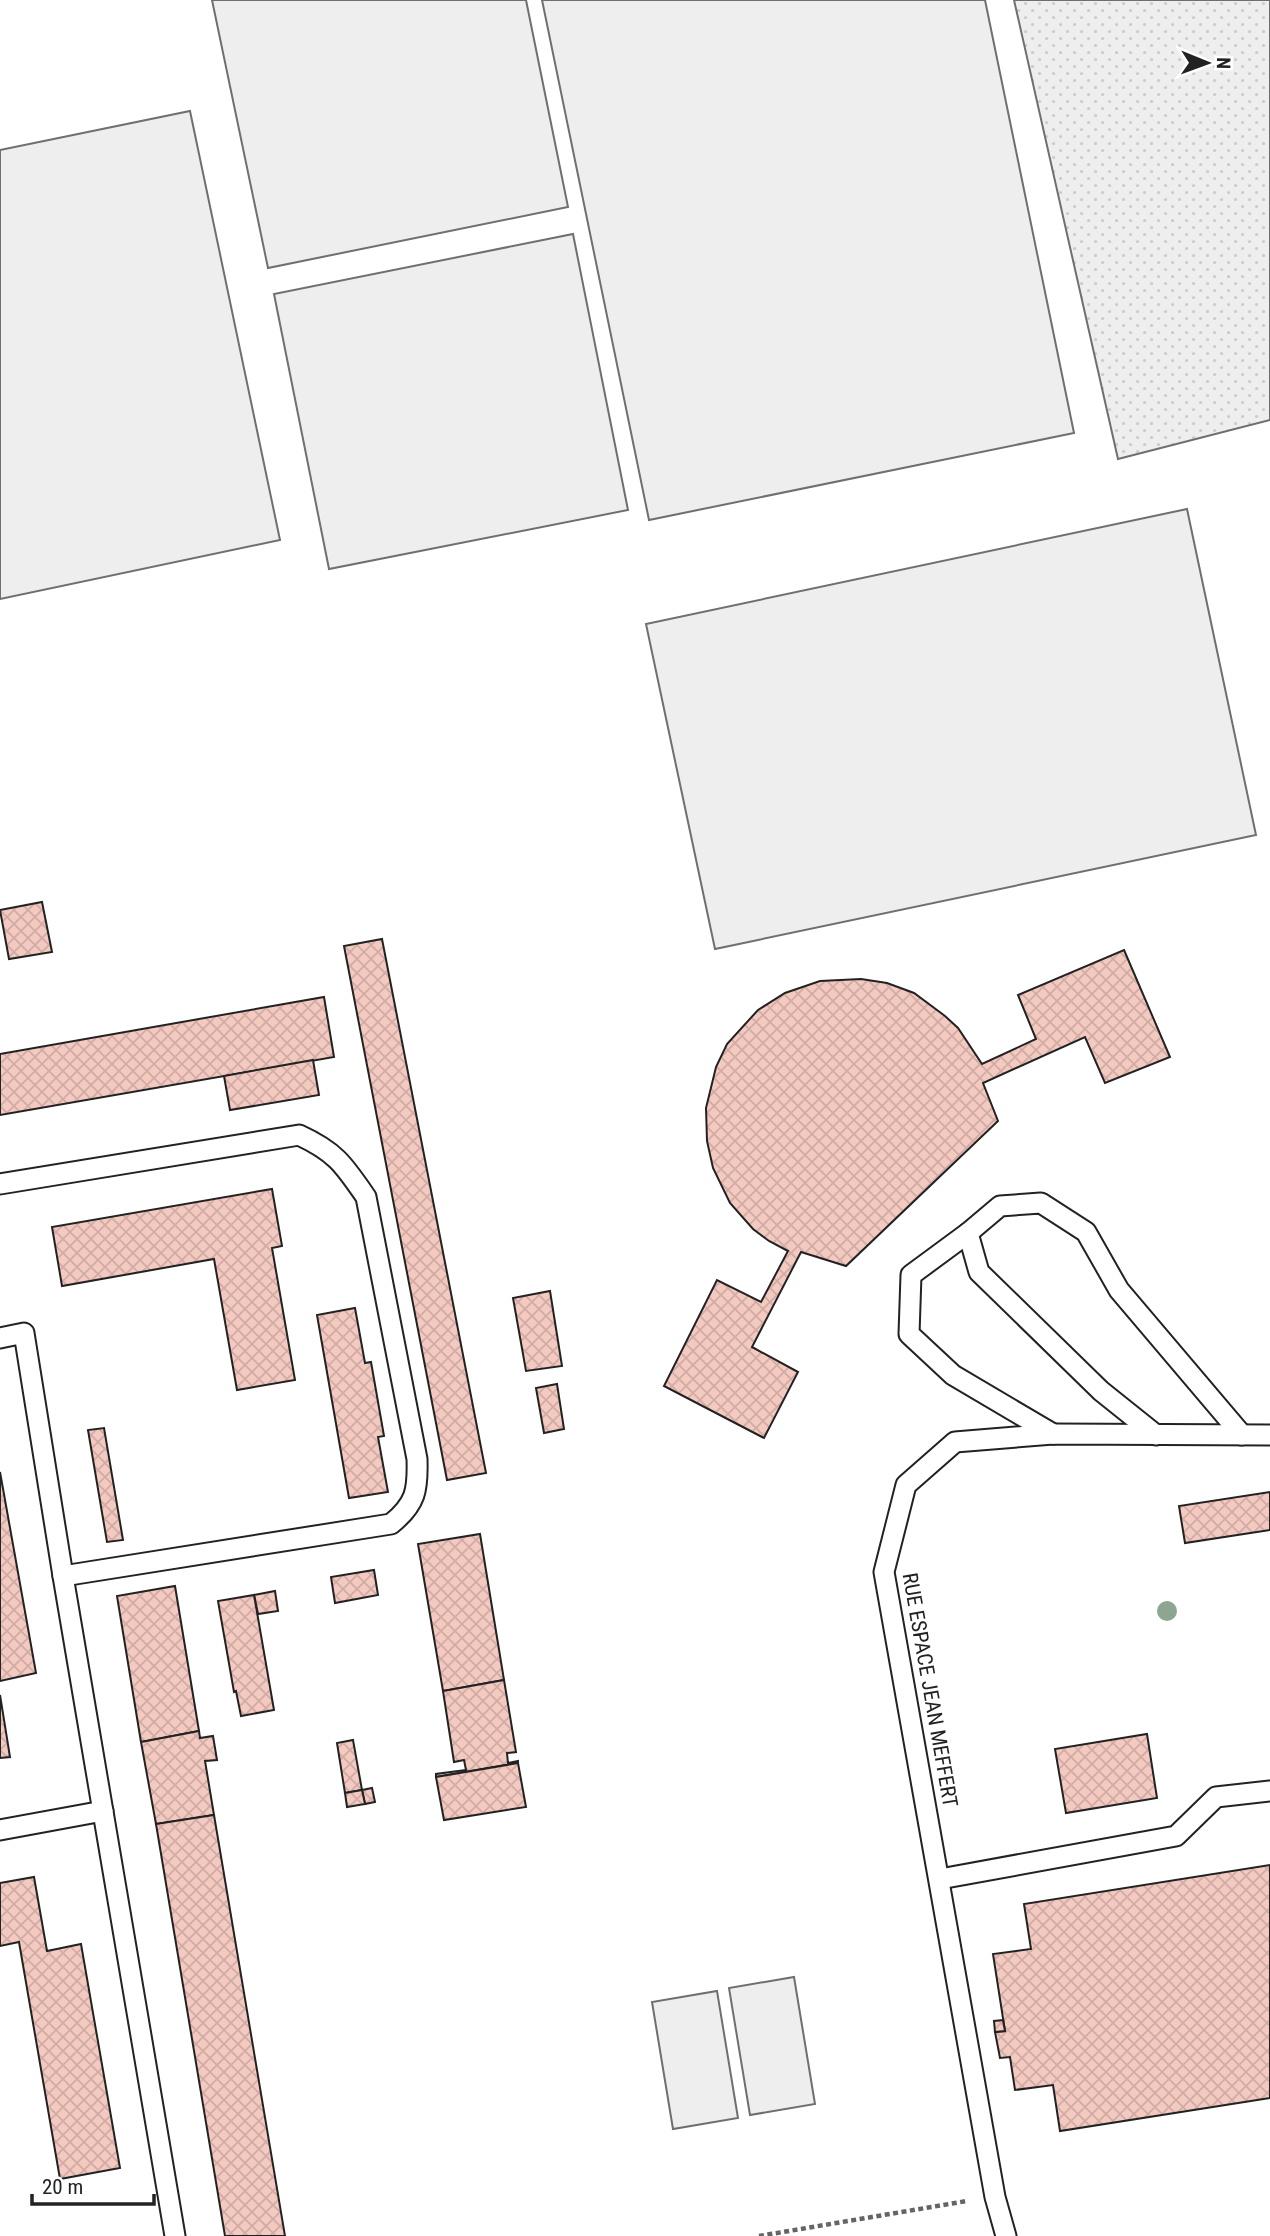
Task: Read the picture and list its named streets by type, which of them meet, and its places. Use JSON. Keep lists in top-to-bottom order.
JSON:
{
  "streets": {
    "lane": ["RUE ESPACE JEAN MEFFERT"]
  },
  "scale_bar": "20 m",
  "north": "right"
}
